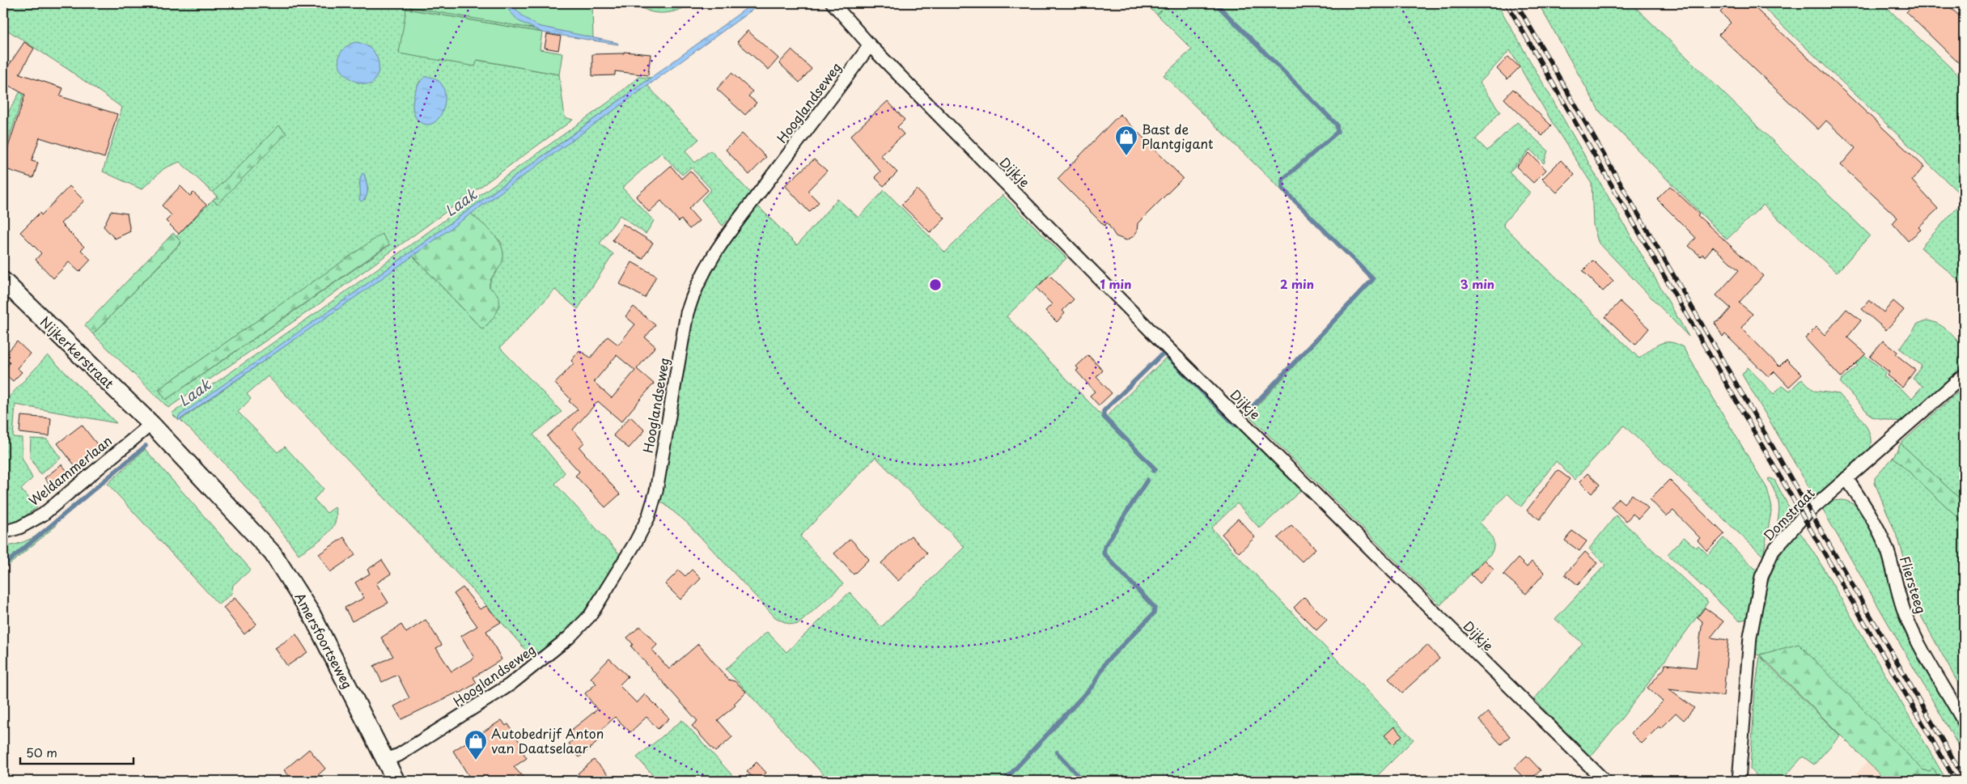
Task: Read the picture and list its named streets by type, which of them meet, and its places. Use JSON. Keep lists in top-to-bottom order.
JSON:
{
  "streets": {
    "main road": ["Nijkerkerstraat", "Amersfoortseweg"],
    "street": [
      "Hooglandseweg",
      "Dijkje",
      "Weldammerlaan",
      "Domstraat",
      "Fliersteeg"
    ]
  },
  "crossings": [
    ["Hooglandseweg", "Dijkje"],
    ["Hooglandseweg", "Amersfoortseweg"],
    ["Nijkerkerstraat", "Weldammerlaan"],
    ["Nijkerkerstraat", "Amersfoortseweg"],
    ["Weldammerlaan", "Amersfoortseweg"],
    ["Domstraat", "Fliersteeg"]
  ],
  "water": ["Laak"],
  "places": {
    "shop": ["Bast de Plantgigant", "Autobedrijf Anton van Daatselaar"]
  },
  "scale_bar": "50 m",
  "rings": ["1 min", "2 min", "3 min"]
}
